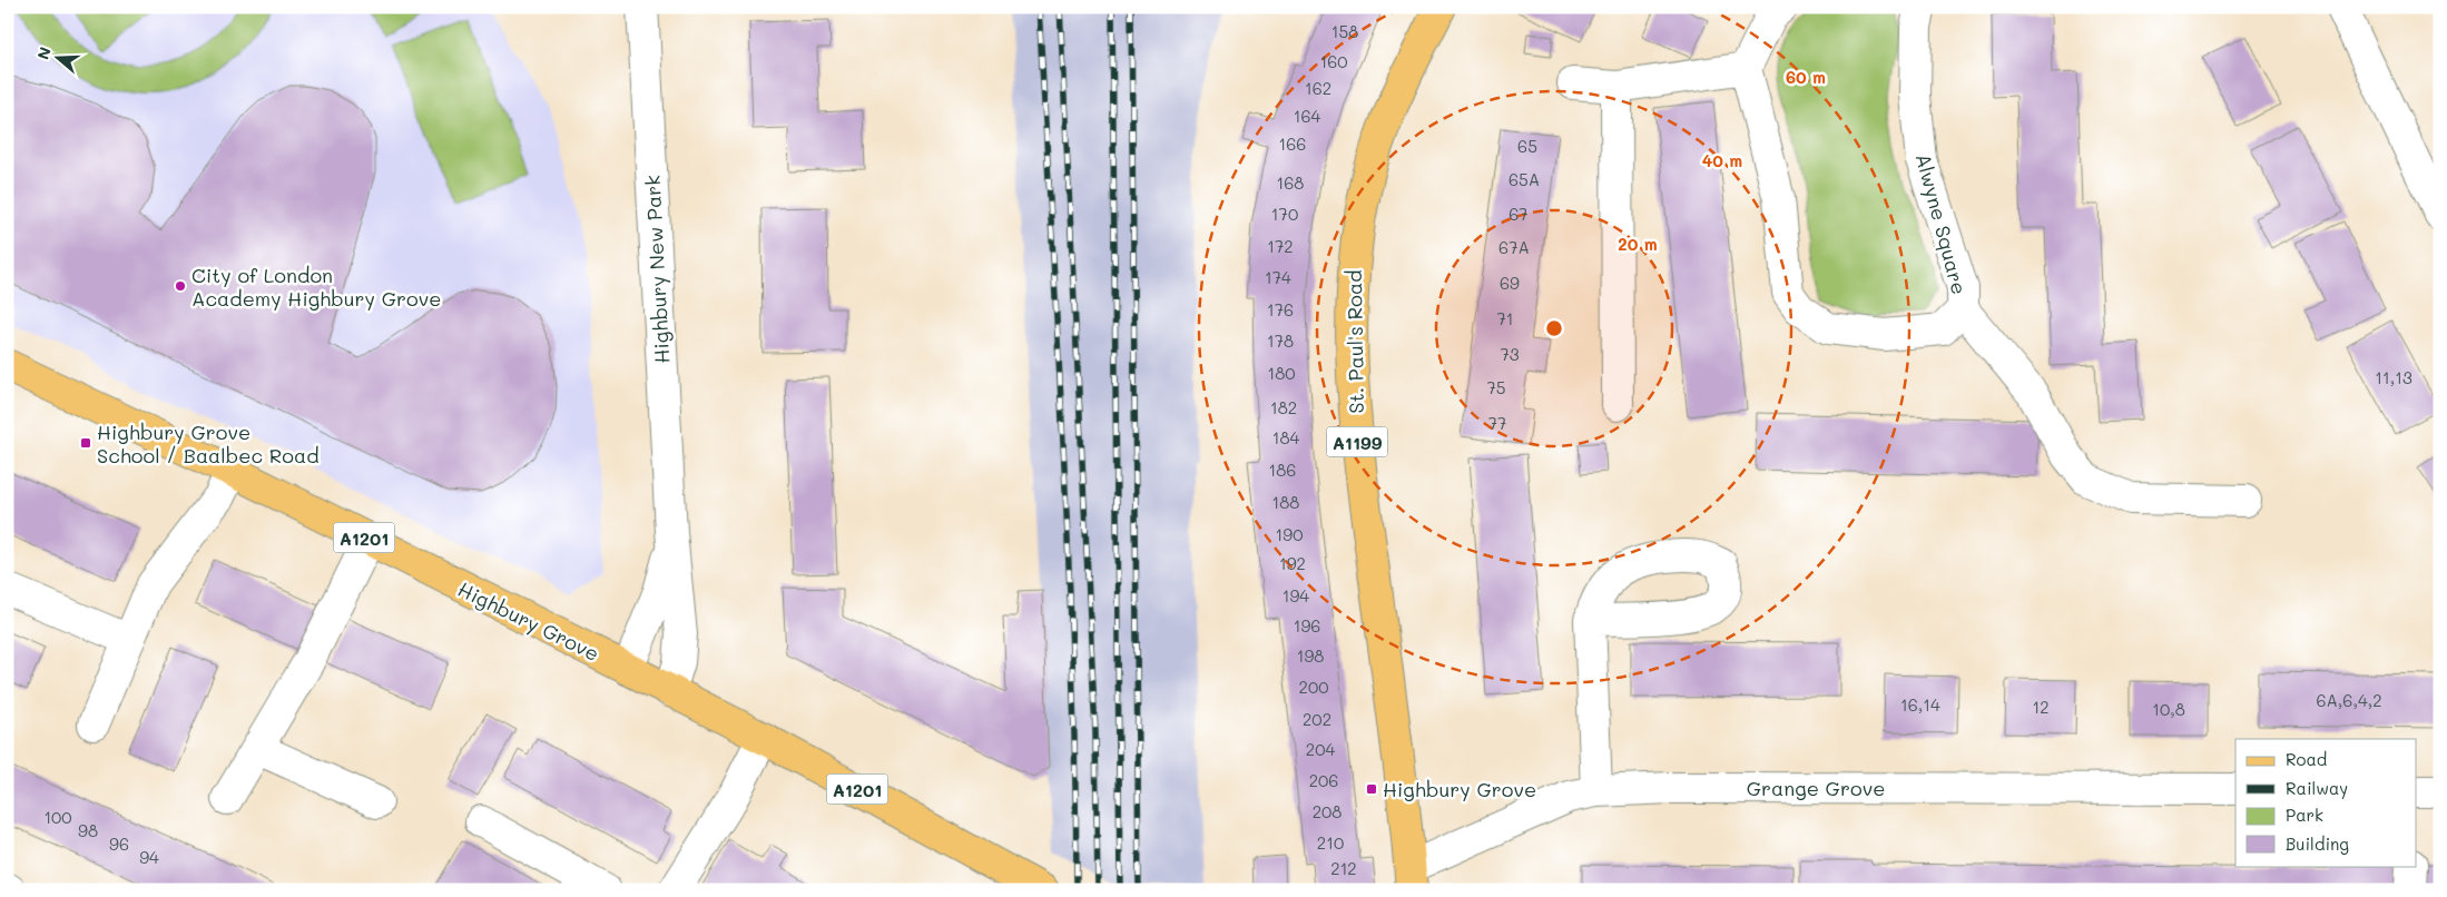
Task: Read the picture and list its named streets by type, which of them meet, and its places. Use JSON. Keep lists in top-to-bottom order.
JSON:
{
  "streets": {
    "main road": [
      "St. Paul's Road",
      "A1199",
      "A1201",
      "Highbury Grove"
    ],
    "street": ["Alwyne Square", "Highbury New Park", "Grange Grove"]
  },
  "crossings": [
    ["Highbury New Park", "Highbury Grove"],
    ["St. Paul's Road", "Grange Grove"]
  ],
  "places": {
    "other": ["City of London Academy Highbury Grove"],
    "transit": ["Highbury Grove School / Baalbec Road", "Highbury Grove"]
  },
  "house_numbers": [
    "158",
    "160",
    "162",
    "164",
    "166",
    "65",
    "65A",
    "168",
    "170",
    "67",
    "172",
    "67A",
    "174",
    "69",
    "176",
    "71",
    "178",
    "73",
    "180",
    "11,13",
    "75",
    "182",
    "77",
    "184",
    "186",
    "188",
    "190",
    "192",
    "194",
    "196",
    "198",
    "200",
    "6A,6,4,2",
    "16,14",
    "12",
    "10,8",
    "202",
    "204",
    "206",
    "208",
    "100",
    "98",
    "210",
    "96",
    "94",
    "212"
  ],
  "legend": [
    "Road",
    "Railway",
    "Park",
    "Building"
  ],
  "north": "left",
  "rings": ["60 m", "40 m", "20 m"]
}
